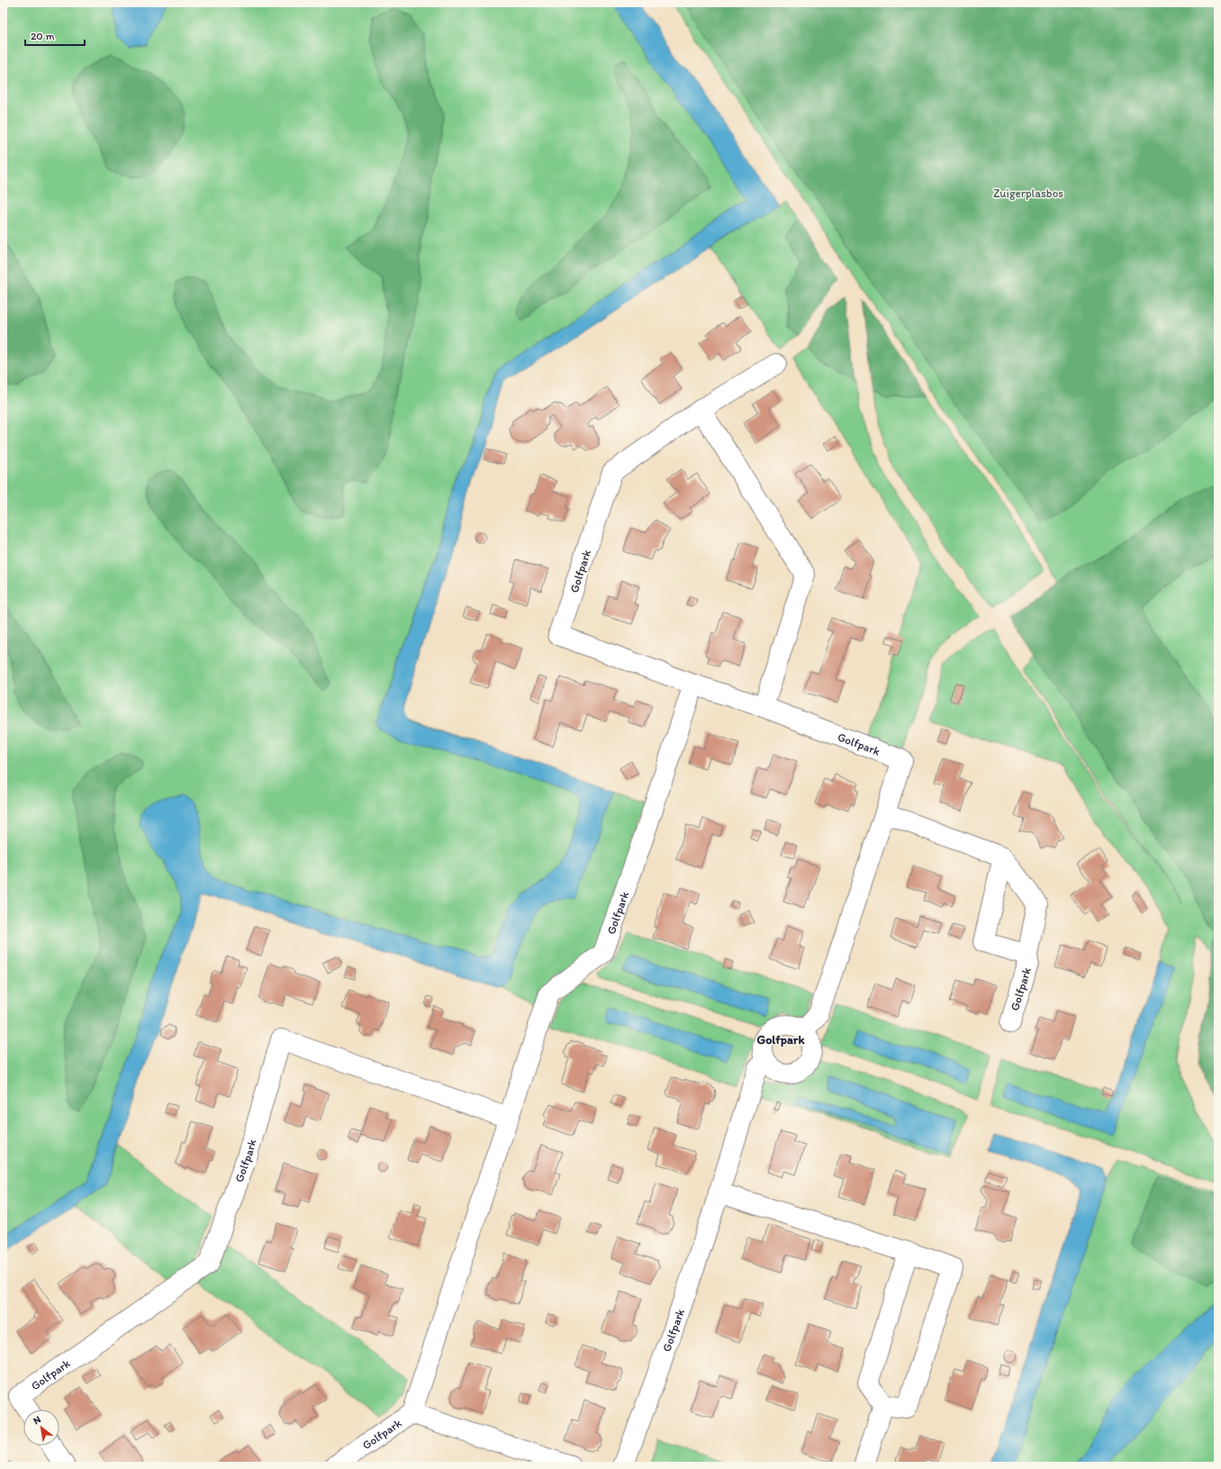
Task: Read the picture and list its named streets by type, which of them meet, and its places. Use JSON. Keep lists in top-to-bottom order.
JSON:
{
  "streets": {
    "street": ["Golfpark"]
  },
  "districts": ["Golfpark"],
  "parks": ["Zuigerplasbos"],
  "scale_bar": "20 m",
  "north": "top left"
}
